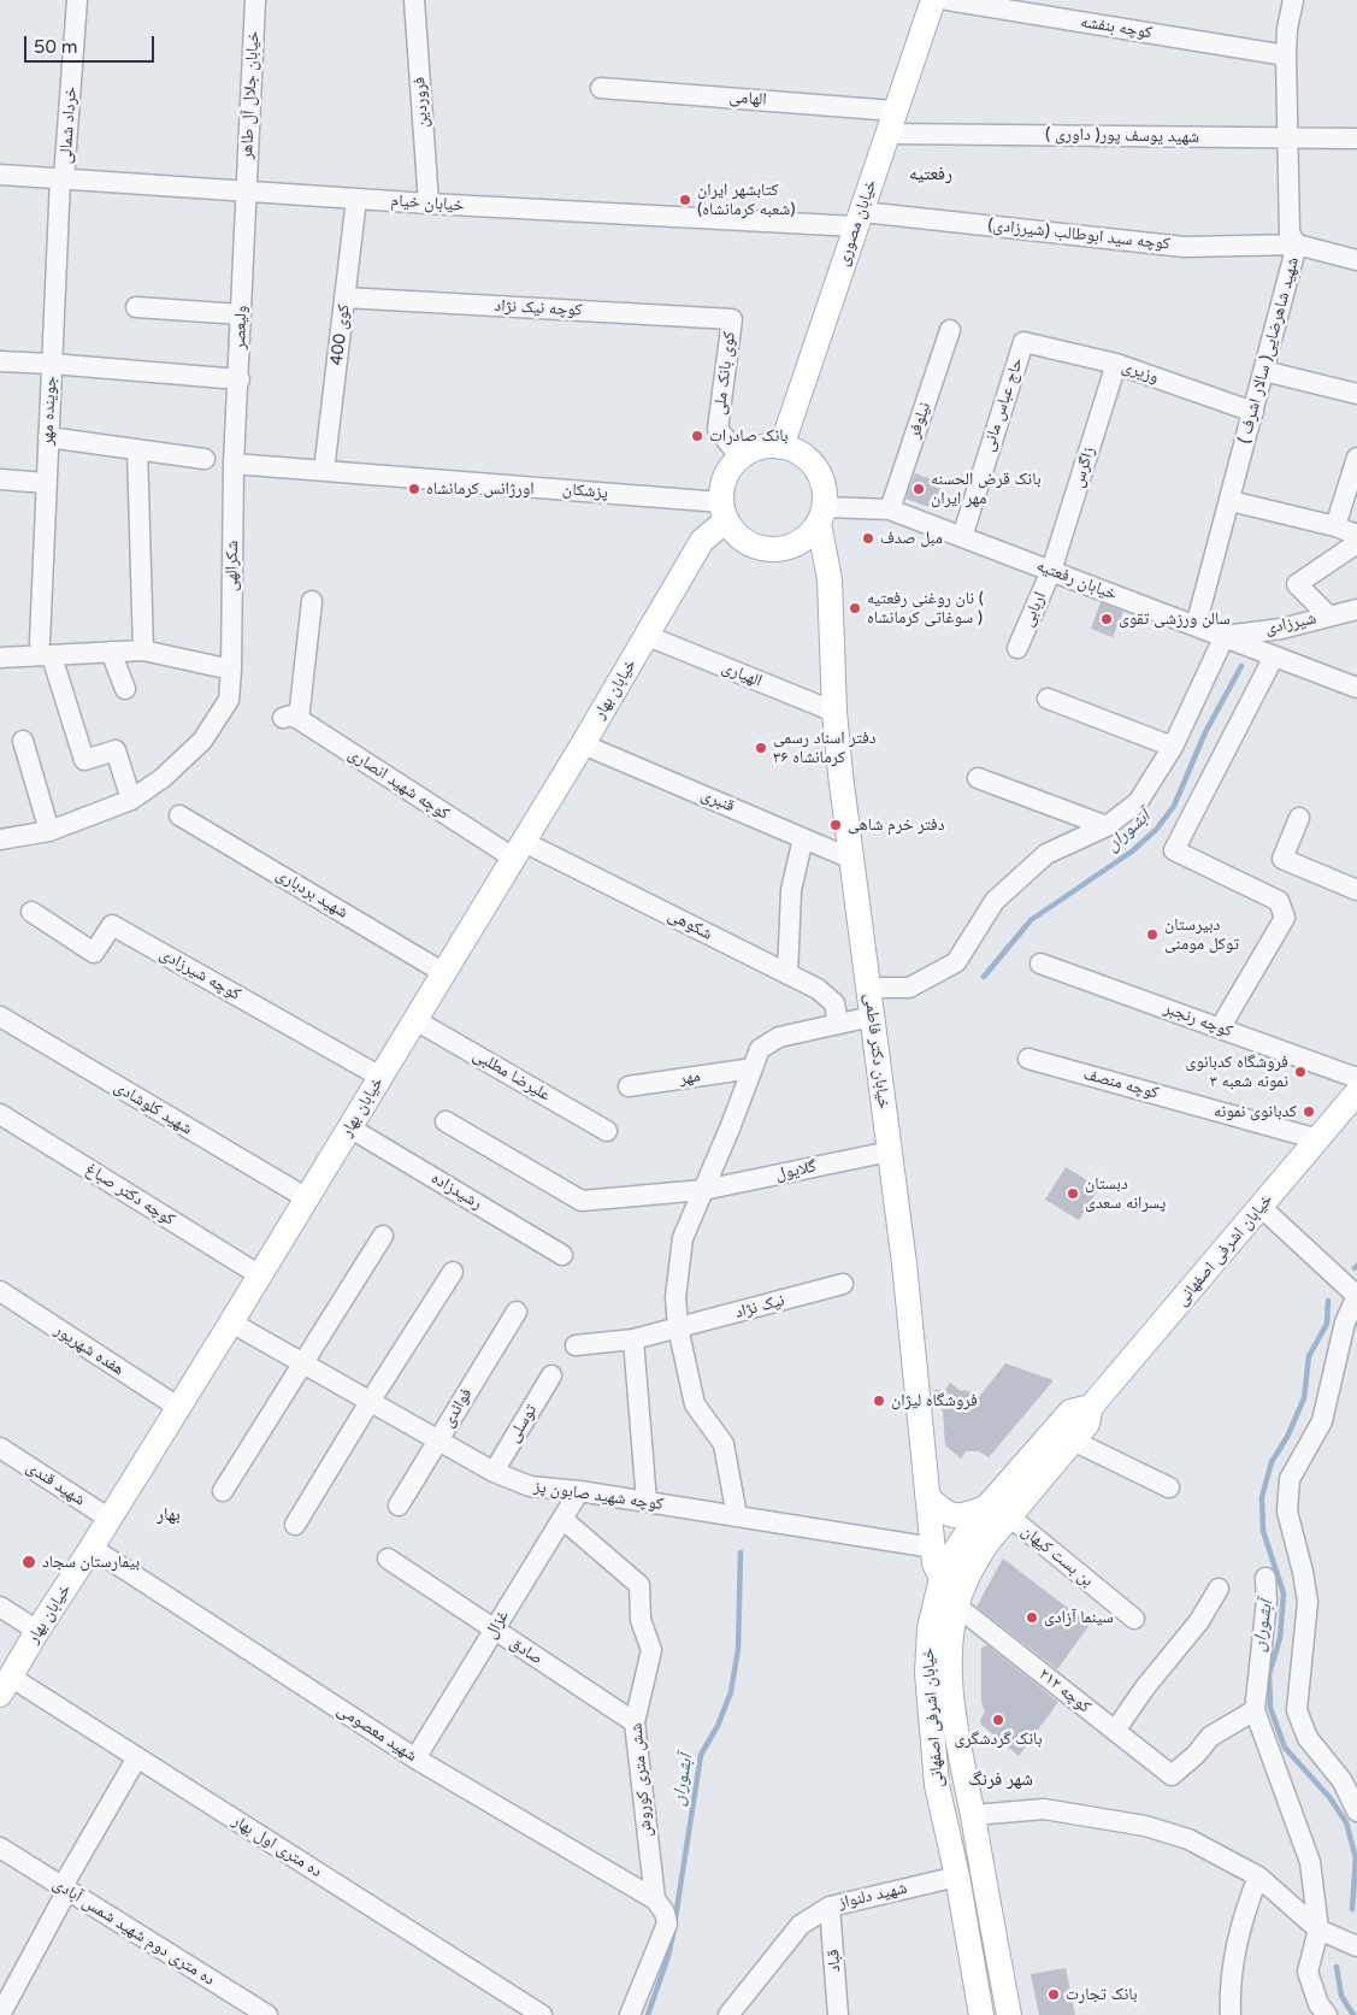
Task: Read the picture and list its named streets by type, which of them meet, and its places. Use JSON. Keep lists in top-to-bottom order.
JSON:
{
  "streets": {
    "main road": [
      "خیابان مصوری",
      "خیابان بهار",
      "خیابان دکتر فاطمی",
      "خیابان اشرفی اصفهانی"
    ],
    "street": [
      "کوچه بنفشه",
      "خیابان جلال آل طاهر",
      "الهامی",
      "فروردین",
      "خرداد شمالی",
      "شهید یوسف پور( داوری )",
      "خیابان خیام",
      "کوچه سید ابوطالب (شیرزادی)",
      "کوچه نیک نژاد",
      "ولیعصر",
      "کوی 400",
      "شهید شاهرضایی( سالار اشرف )",
      "وزیری",
      "کوی بانک ملی",
      "حاج عباس مانی",
      "جوینده مهر",
      "نیلوفر",
      "زاگرس",
      "پزشکان",
      "شکرالهی",
      "خیابان رفعتیه",
      "اربابی",
      "شیرزادی",
      "الهیاری",
      "کوچه شهید انصاری",
      "قنبری",
      "شهید بردباری",
      "شکوهی",
      "کوچه شیرزادی",
      "کوچه رنجبر",
      "علیرضا مطلبی",
      "مهر",
      "کوچه منصف",
      "شهید کلوشادی",
      "گلایول",
      "رشیدزاده",
      "کوچه دکتر صباغ",
      "نیک نژاد",
      "هفده شهریور",
      "فوائدی",
      "توسلی",
      "شهید قندی",
      "کوچه شهید صابون پز",
      "بن بست کیهان",
      "غزال",
      "صادق",
      "کوچه ۲۱۲",
      "شهید معصومی",
      "شش متری کوروش",
      "ده متری اول بهار",
      "شهید دلنواز",
      "ده متری دوم شهید شمس آبادی",
      "قباد"
    ]
  },
  "crossings": [
    ["کوچه بنفشه", "شهید شاهرضایی( سالار اشرف )"],
    ["خیابان جلال آل طاهر", "خیابان خیام"],
    ["خیابان جلال آل طاهر", "ولیعصر"],
    ["الهامی", "خیابان مصوری"],
    ["فروردین", "خیابان خیام"],
    ["خرداد شمالی", "خیابان خیام"],
    ["خرداد شمالی", "جوینده مهر"],
    ["شهید یوسف پور( داوری )", "خیابان مصوری"],
    ["شهید یوسف پور( داوری )", "شهید شاهرضایی( سالار اشرف )"],
    ["خیابان خیام", "خیابان مصوری"],
    ["خیابان خیام", "کوچه سید ابوطالب (شیرزادی)"],
    ["خیابان خیام", "ولیعصر"],
    ["خیابان خیام", "کوی 400"],
    ["خیابان خیام", "جوینده مهر"],
    ["خیابان مصوری", "کوچه سید ابوطالب (شیرزادی)"],
    ["خیابان مصوری", "کوی بانک ملی"],
    ["خیابان مصوری", "پزشکان"],
    ["خیابان مصوری", "خیابان رفعتیه"],
    ["خیابان مصوری", "خیابان بهار"],
    ["خیابان مصوری", "خیابان دکتر فاطمی"],
    ["کوچه سید ابوطالب (شیرزادی)", "شهید شاهرضایی( سالار اشرف )"],
    ["کوچه نیک نژاد", "کوی 400"],
    ["کوچه نیک نژاد", "کوی بانک ملی"],
    ["ولیعصر", "پزشکان"],
    ["ولیعصر", "شکرالهی"],
    ["کوی 400", "پزشکان"],
    ["شهید شاهرضایی( سالار اشرف )", "وزیری"],
    ["شهید شاهرضایی( سالار اشرف )", "خیابان رفعتیه"],
    ["وزیری", "حاج عباس مانی"],
    ["وزیری", "زاگرس"],
    ["کوی بانک ملی", "پزشکان"],
    ["کوی بانک ملی", "خیابان رفعتیه"],
    ["کوی بانک ملی", "خیابان بهار"],
    ["کوی بانک ملی", "خیابان دکتر فاطمی"],
    ["حاج عباس مانی", "خیابان رفعتیه"],
    ["نیلوفر", "خیابان رفعتیه"],
    ["زاگرس", "خیابان رفعتیه"],
    ["زاگرس", "اربابی"],
    ["پزشکان", "شکرالهی"],
    ["پزشکان", "خیابان رفعتیه"],
    ["پزشکان", "خیابان بهار"],
    ["پزشکان", "خیابان دکتر فاطمی"],
    ["خیابان رفعتیه", "اربابی"],
    ["خیابان رفعتیه", "شیرزادی"],
    ["خیابان رفعتیه", "خیابان بهار"],
    ["خیابان رفعتیه", "خیابان دکتر فاطمی"],
    ["الهیاری", "خیابان بهار"],
    ["الهیاری", "خیابان دکتر فاطمی"],
    ["خیابان بهار", "کوچه شهید انصاری"],
    ["خیابان بهار", "قنبری"],
    ["خیابان بهار", "شهید بردباری"],
    ["خیابان بهار", "شکوهی"],
    ["خیابان بهار", "کوچه شیرزادی"],
    ["خیابان بهار", "خیابان دکتر فاطمی"],
    ["خیابان بهار", "علیرضا مطلبی"],
    ["خیابان بهار", "شهید کلوشادی"],
    ["خیابان بهار", "رشیدزاده"],
    ["خیابان بهار", "کوچه دکتر صباغ"],
    ["خیابان بهار", "هفده شهریور"],
    ["خیابان بهار", "شهید قندی"],
    ["خیابان بهار", "کوچه شهید صابون پز"],
    ["خیابان بهار", "شهید معصومی"],
    ["خیابان بهار", "ده متری اول بهار"],
    ["کوچه شهید انصاری", "شکوهی"],
    ["قنبری", "خیابان دکتر فاطمی"],
    ["خیابان دکتر فاطمی", "گلایول"],
    ["خیابان دکتر فاطمی", "خیابان اشرفی اصفهانی"],
    ["خیابان دکتر فاطمی", "کوچه شهید صابون پز"],
    ["کوچه منصف", "خیابان اشرفی اصفهانی"],
    ["خیابان اشرفی اصفهانی", "بن بست کیهان"],
    ["خیابان اشرفی اصفهانی", "کوچه ۲۱۲"],
    ["خیابان اشرفی اصفهانی", "شهید دلنواز"],
    ["فوائدی", "کوچه شهید صابون پز"],
    ["توسلی", "کوچه شهید صابون پز"],
    ["کوچه شهید صابون پز", "غزال"],
    ["غزال", "صادق"],
    ["غزال", "شهید معصومی"],
    ["غزال", "شش متری کوروش"],
    ["صادق", "شش متری کوروش"],
    ["شهید معصومی", "شش متری کوروش"],
    ["شهید دلنواز", "قباد"]
  ],
  "districts": ["رفعتیه", "بهار", "شهر فرنگ"],
  "water": ["آبشوران"],
  "places": [
    "کتابشهر ایران (شعبه کرمانشاه)",
    "بانک صادرات",
    "اورژانس کرمانشاه",
    "بانک قرض الحسنه مهر ایران",
    "مبل صدف",
    "نان روغنی رفعتیه ( سوغاتی کرمانشاه )",
    "سالن ورزشی تقوی",
    "دفتر اسناد رسمی ۳۶ کرمانشاه",
    "دفتر خرم شاهی",
    "دبیرستان توکل مومنی",
    "فروشگاه کدبانوی نمونه شعبه ۳",
    "کدبانوی نمونه",
    "دبستان پسرانه سعدی",
    "فروشگاه لیژان",
    "بیمارستان سجاد",
    "سینما آزادی",
    "بانک گردشگری",
    "بانک تجارت"
  ],
  "scale_bar": "50 m"
}
